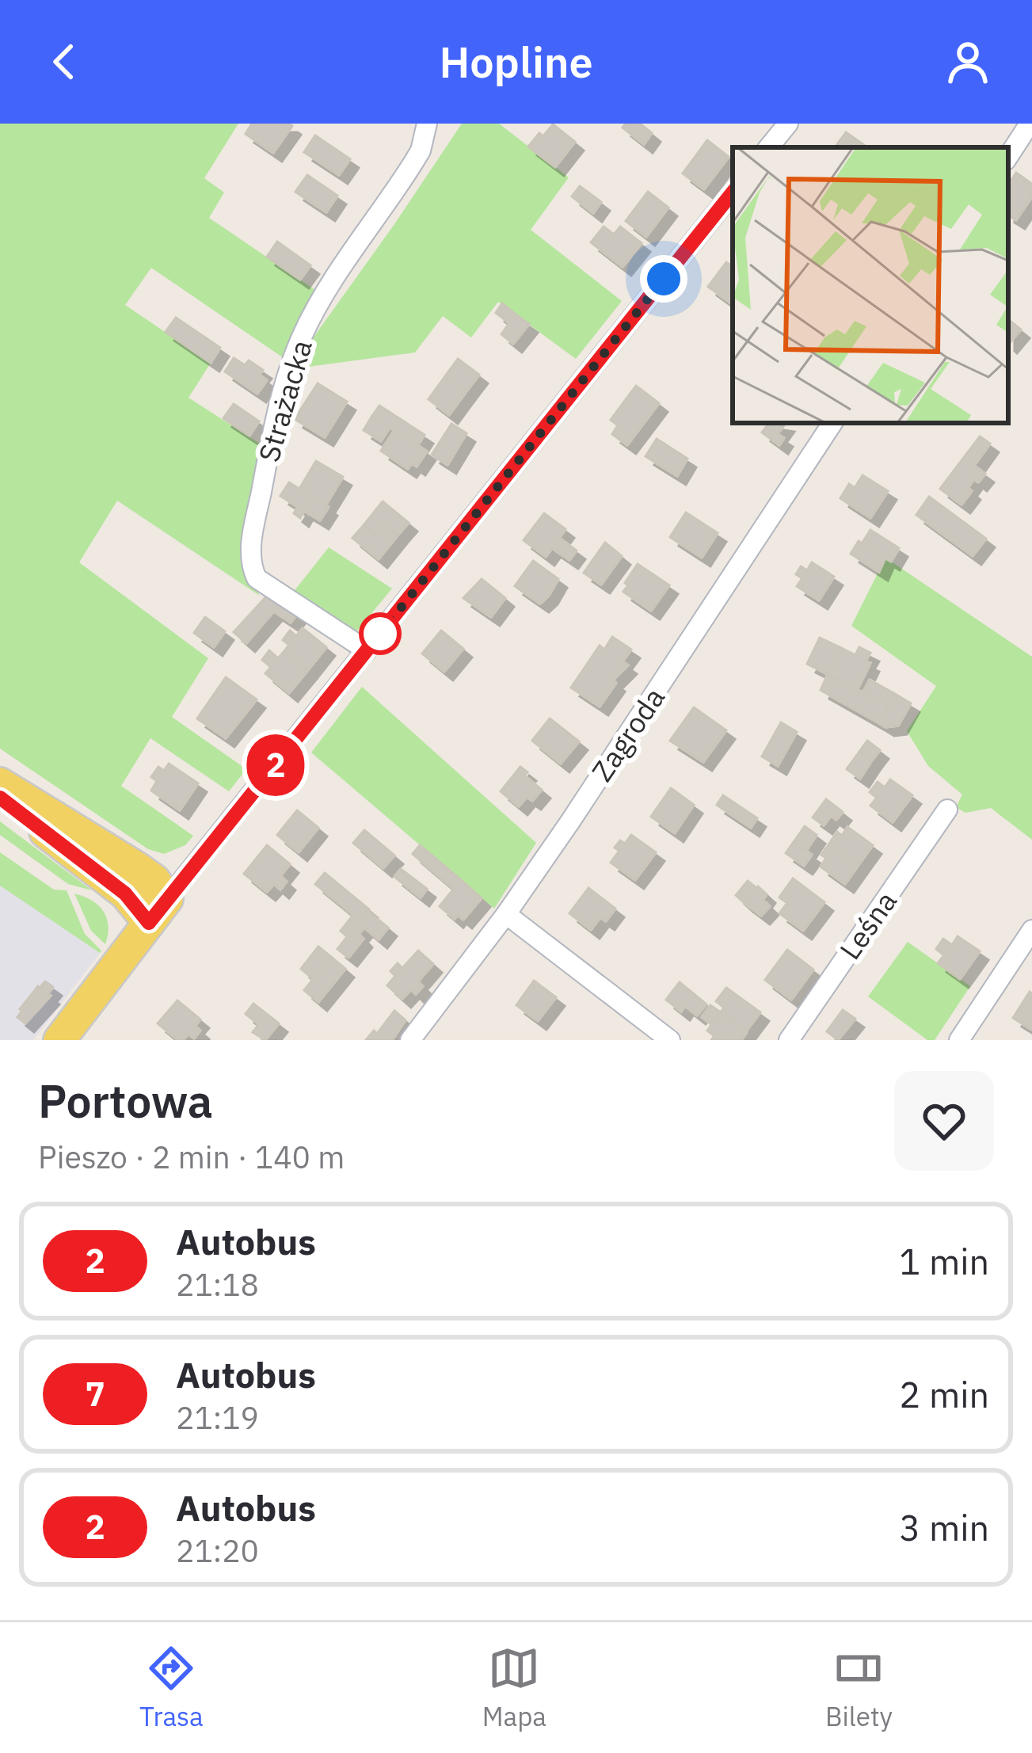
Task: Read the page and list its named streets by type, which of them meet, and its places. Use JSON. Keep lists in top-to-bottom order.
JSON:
{
  "streets": {
    "street": ["Strażacka", "Zagroda", "Leśna"]
  },
  "lines": ["bus line 2"],
  "page": {
    "header": "Hopline",
    "on_map": "2",
    "heading": ["Portowa", "Pieszo · 2 min · 140 m"],
    "list": [
      {
        "mark": "2",
        "name": "Autobus",
        "note": "21:18",
        "value": "1 min"
      },
      {
        "mark": "7",
        "name": "Autobus",
        "note": "21:19",
        "value": "2 min"
      },
      {
        "mark": "2",
        "name": "Autobus",
        "note": "21:20",
        "value": "3 min"
      }
    ],
    "tabs": ["Trasa", "Mapa", "Bilety"]
  }
}
